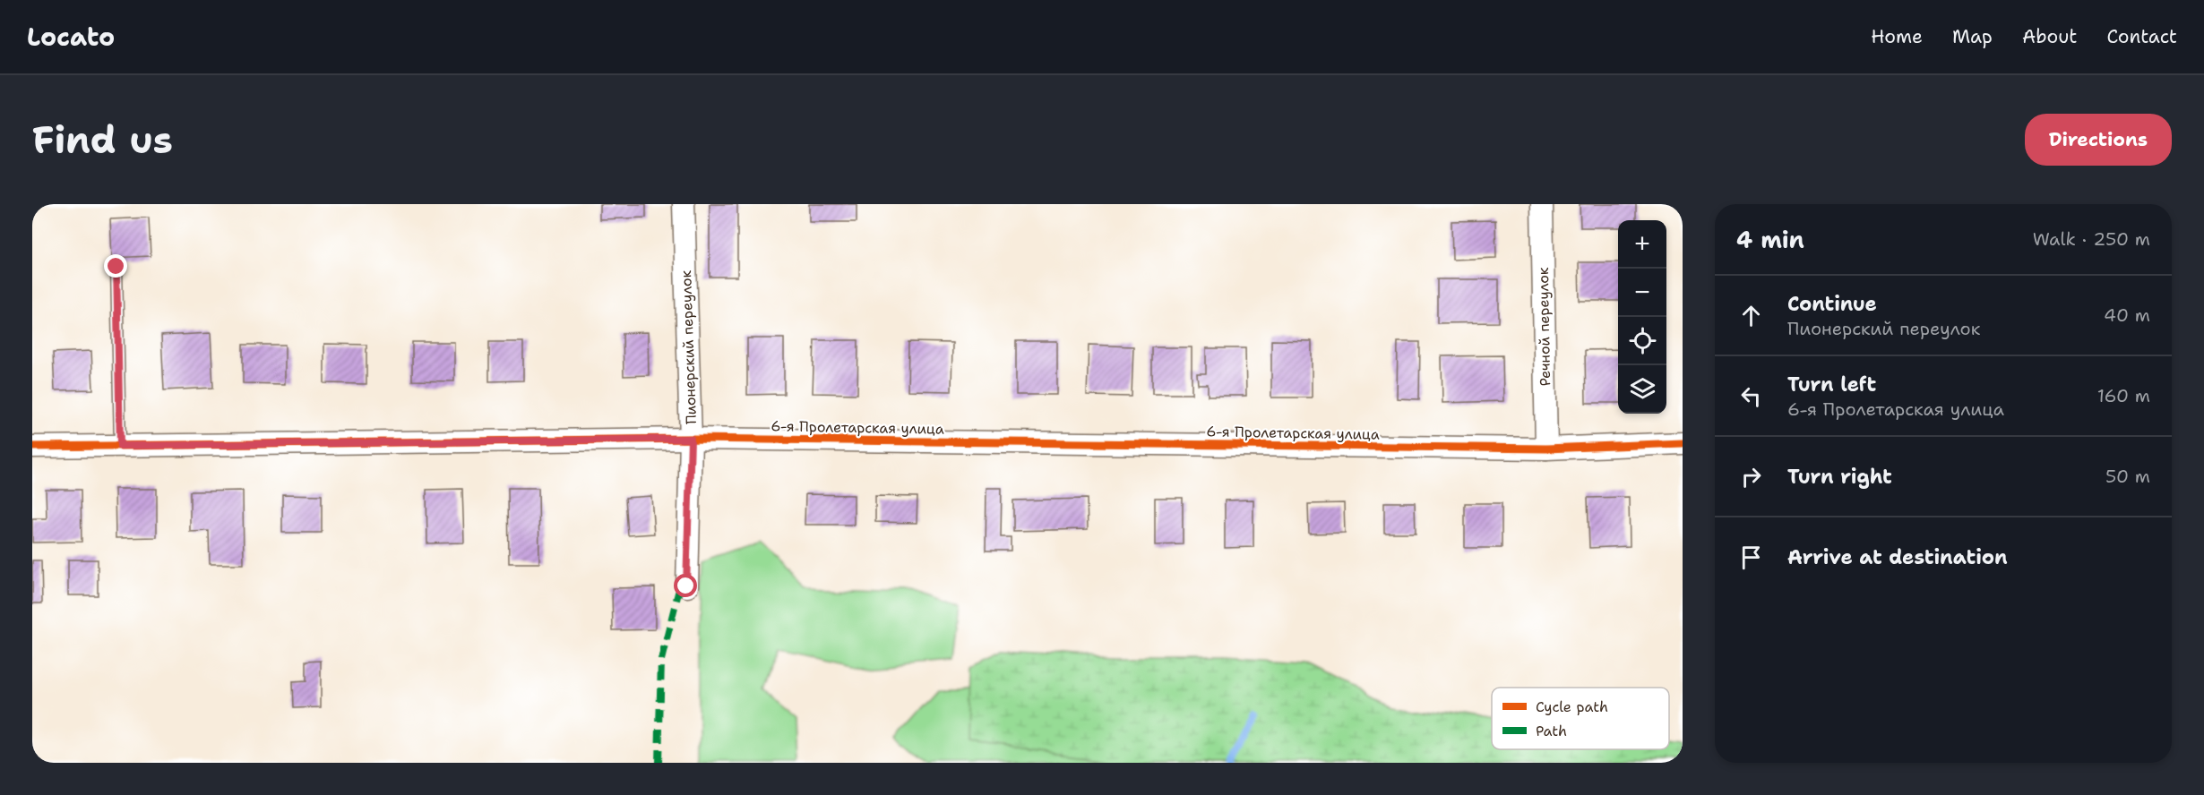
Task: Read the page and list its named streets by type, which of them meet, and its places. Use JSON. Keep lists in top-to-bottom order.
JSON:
{
  "streets": {
    "street": ["Речной переулок", "Пионерский переулок", "6-я Пролетарская улица"]
  },
  "crossings": [
    ["Речной переулок", "6-я Пролетарская улица"],
    ["Пионерский переулок", "6-я Пролетарская улица"]
  ],
  "legend": ["Cycle path", "Path"],
  "page": {
    "header": "Locato",
    "nav": [
      "Home",
      "Map",
      "About",
      "Contact"
    ],
    "buttons": "Directions",
    "title": "Find us",
    "heading": ["4 min", "Walk · 250 m"],
    "map_buttons": ["+", "−"],
    "list": [
      ["Continue", "Пионерский переулок", "40 m"],
      ["Turn left", "6-я Пролетарская улица", "160 m"],
      ["Turn right", "50 m"],
      "Arrive at destination"
    ]
  }
}
